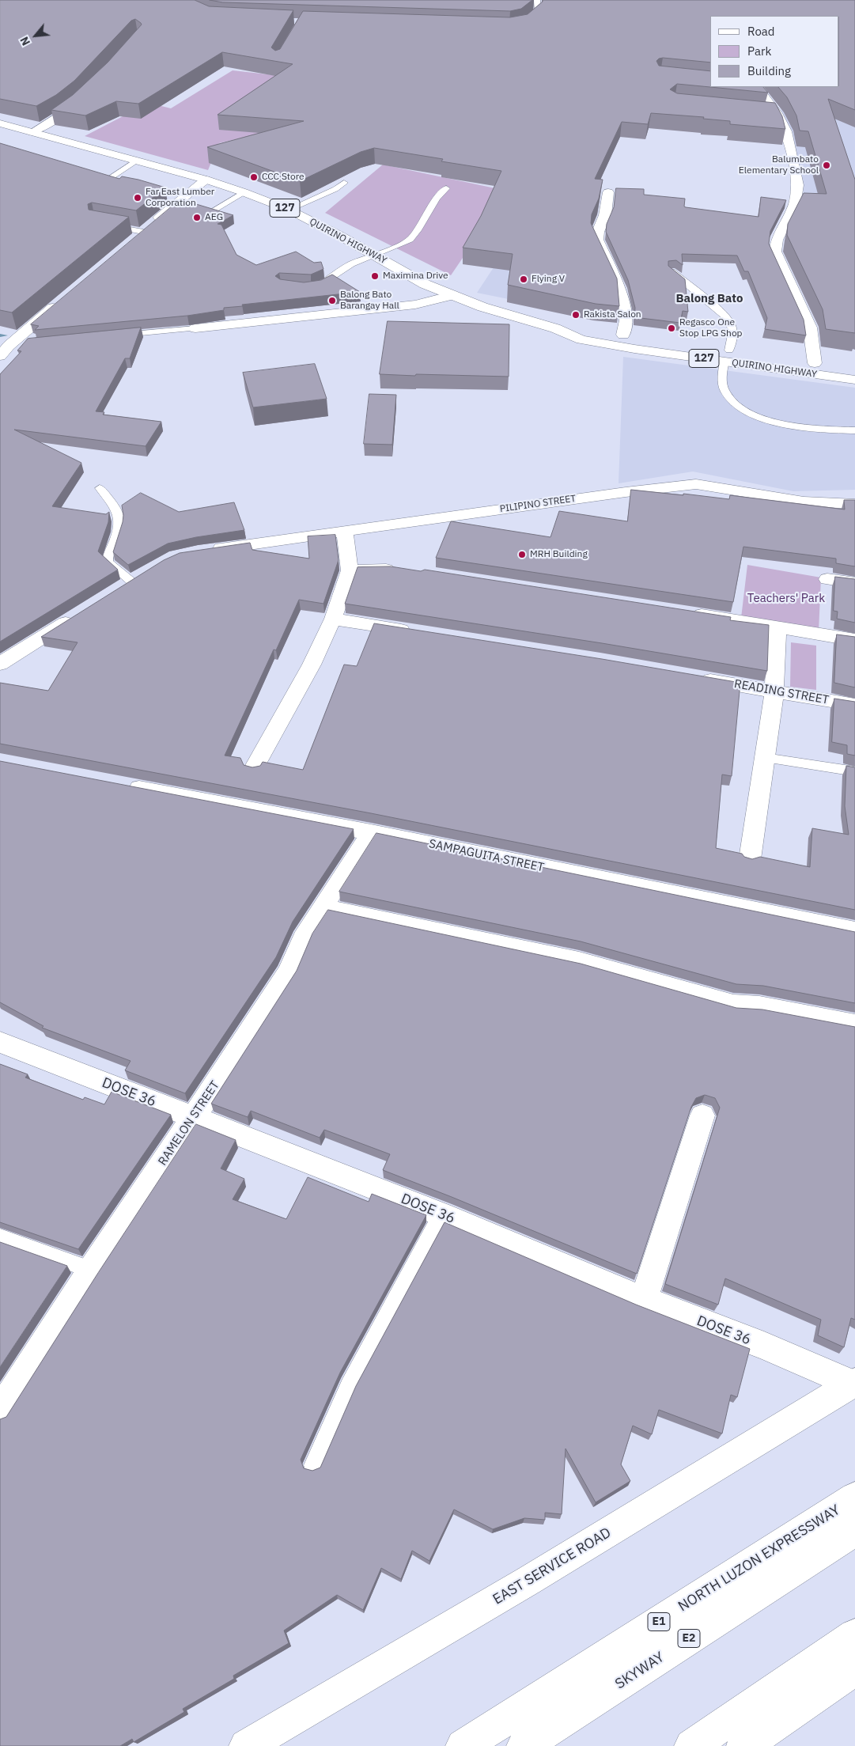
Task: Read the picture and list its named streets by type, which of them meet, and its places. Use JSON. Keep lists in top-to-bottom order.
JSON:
{
  "streets": {
    "main road": [
      "127",
      "QUIRINO HIGHWAY",
      "PILIPINO STREET",
      "READING STREET",
      "SAMPAGUITA STREET",
      "DOSE 36",
      "RAMELON STREET",
      "NORTH LUZON EXPRESSWAY",
      "EAST SERVICE ROAD",
      "E1",
      "E2",
      "SKYWAY"
    ]
  },
  "crossings": [
    ["SAMPAGUITA STREET", "RAMELON STREET"],
    ["DOSE 36", "RAMELON STREET"],
    ["DOSE 36", "EAST SERVICE ROAD"]
  ],
  "districts": ["Balong Bato"],
  "parks": ["Teachers' Park"],
  "places": [
    "Balumbato Elementary School",
    "CCC Store",
    "Far East Lumber Corporation",
    "AEG",
    "Maximina Drive",
    "Flying V",
    "Balong Bato Barangay Hall",
    "Rakista Salon",
    "Regasco One Stop LPG Shop",
    "MRH Building"
  ],
  "legend": ["Road", "Park", "Building"],
  "north": "bottom left"
}
